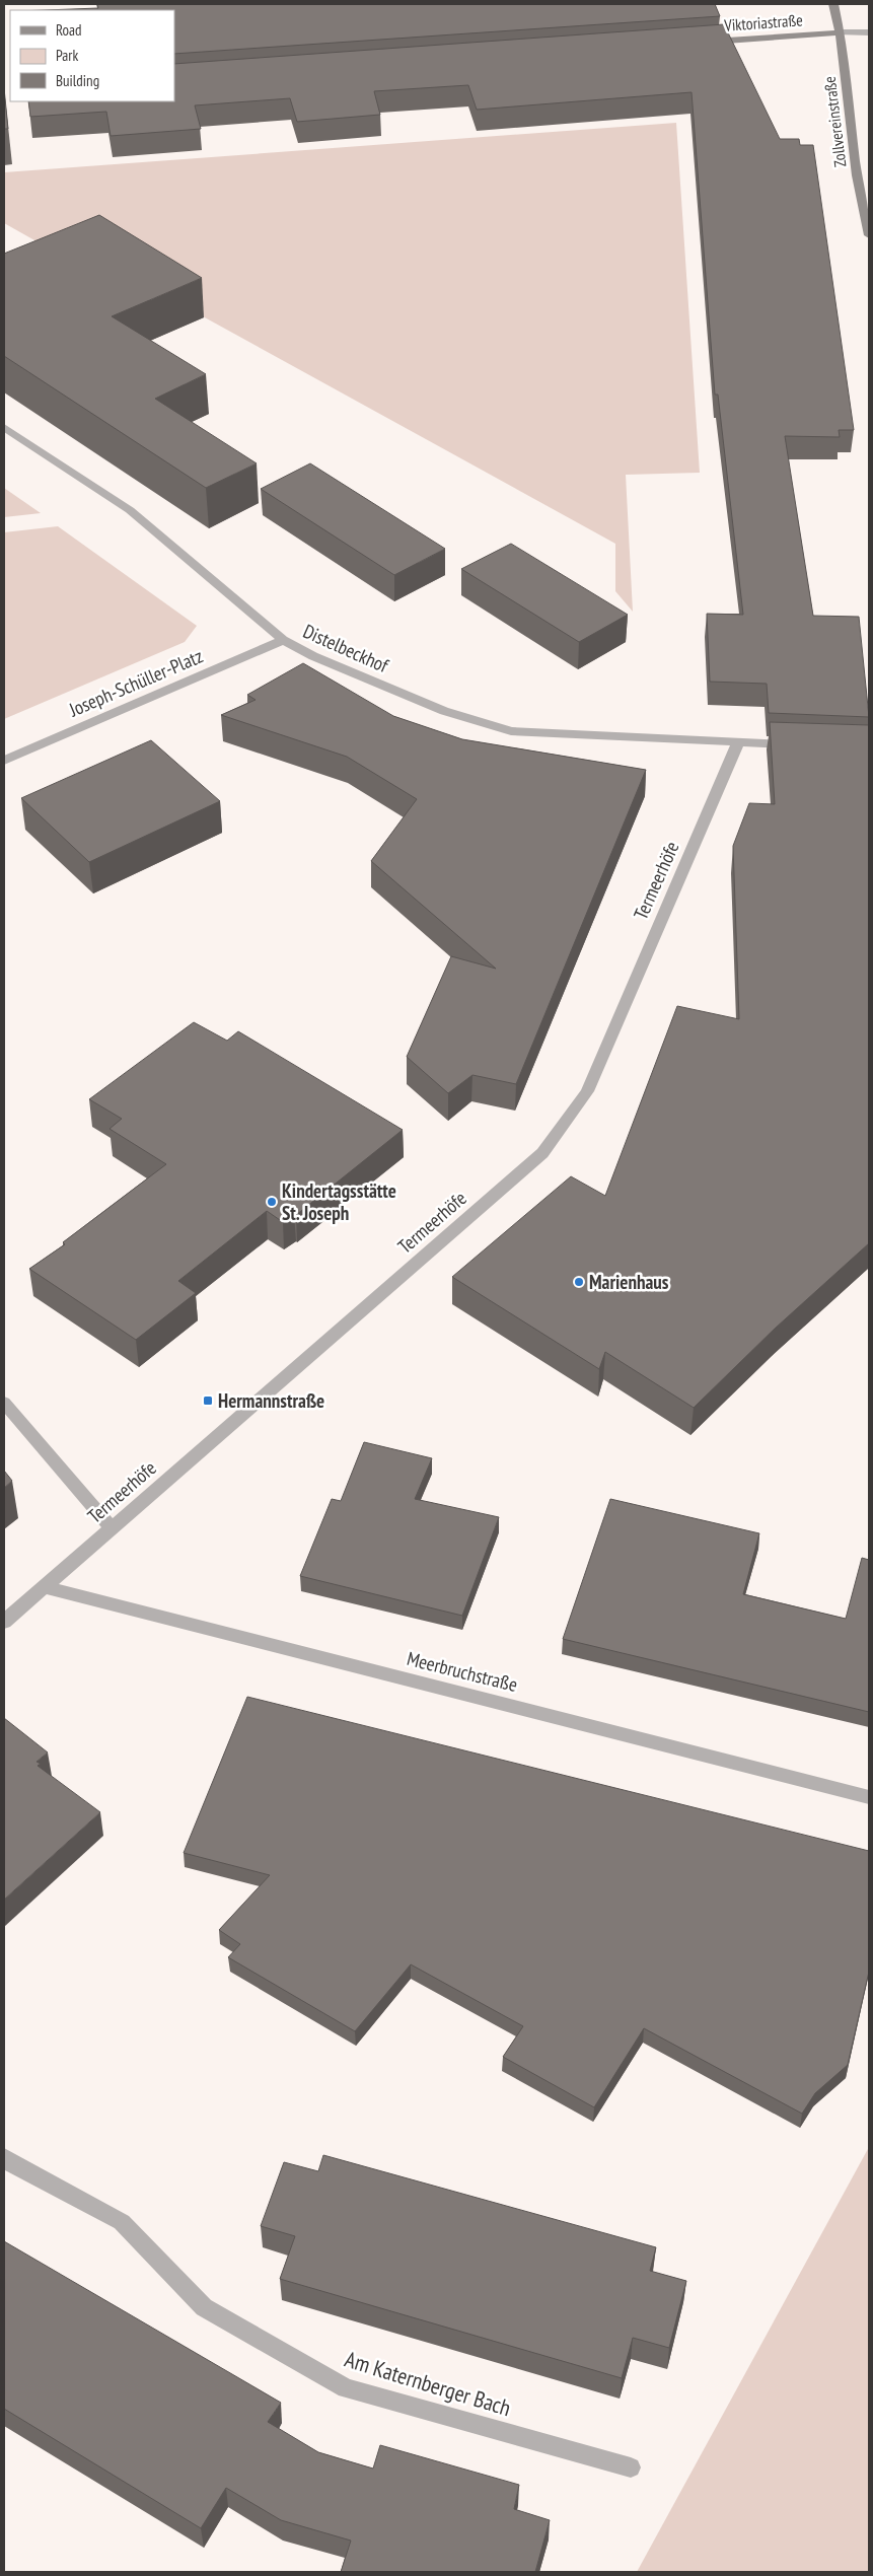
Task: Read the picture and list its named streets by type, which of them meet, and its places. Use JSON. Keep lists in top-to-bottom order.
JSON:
{
  "streets": {
    "main road": ["Viktoriastraße", "Zollvereinstraße"],
    "street": [
      "Distelbeckhof",
      "Joseph-Schüller-Platz",
      "Termeerhöfe",
      "Meerbruchstraße",
      "Am Katernberger Bach"
    ]
  },
  "crossings": [
    ["Viktoriastraße", "Zollvereinstraße"],
    ["Distelbeckhof", "Joseph-Schüller-Platz"],
    ["Distelbeckhof", "Termeerhöfe"],
    ["Termeerhöfe", "Meerbruchstraße"]
  ],
  "places": {
    "other": ["Kindertagsstätte St. Joseph", "Marienhaus"],
    "transit": ["Hermannstraße"]
  },
  "legend": ["Road", "Park", "Building"]
}
